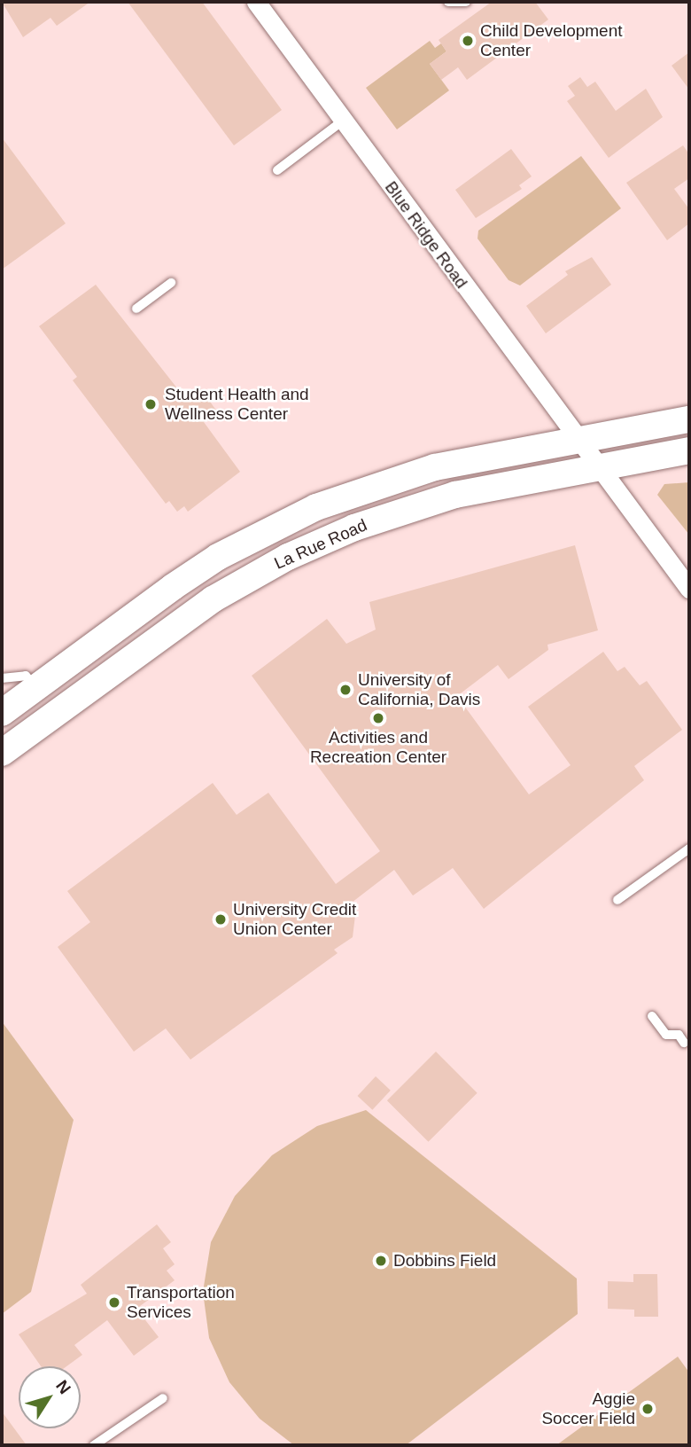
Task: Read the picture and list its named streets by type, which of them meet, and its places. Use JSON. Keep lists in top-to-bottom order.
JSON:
{
  "streets": {
    "main road": ["La Rue Road"],
    "street": ["Blue Ridge Road"]
  },
  "crossings": [
    ["Blue Ridge Road", "La Rue Road"]
  ],
  "places": [
    "Child Development Center",
    "Student Health and Wellness Center",
    "University of California, Davis",
    "Activities and Recreation Center",
    "University Credit Union Center",
    "Dobbins Field",
    "Transportation Services",
    "Aggie Soccer Field"
  ],
  "north": "top right"
}
